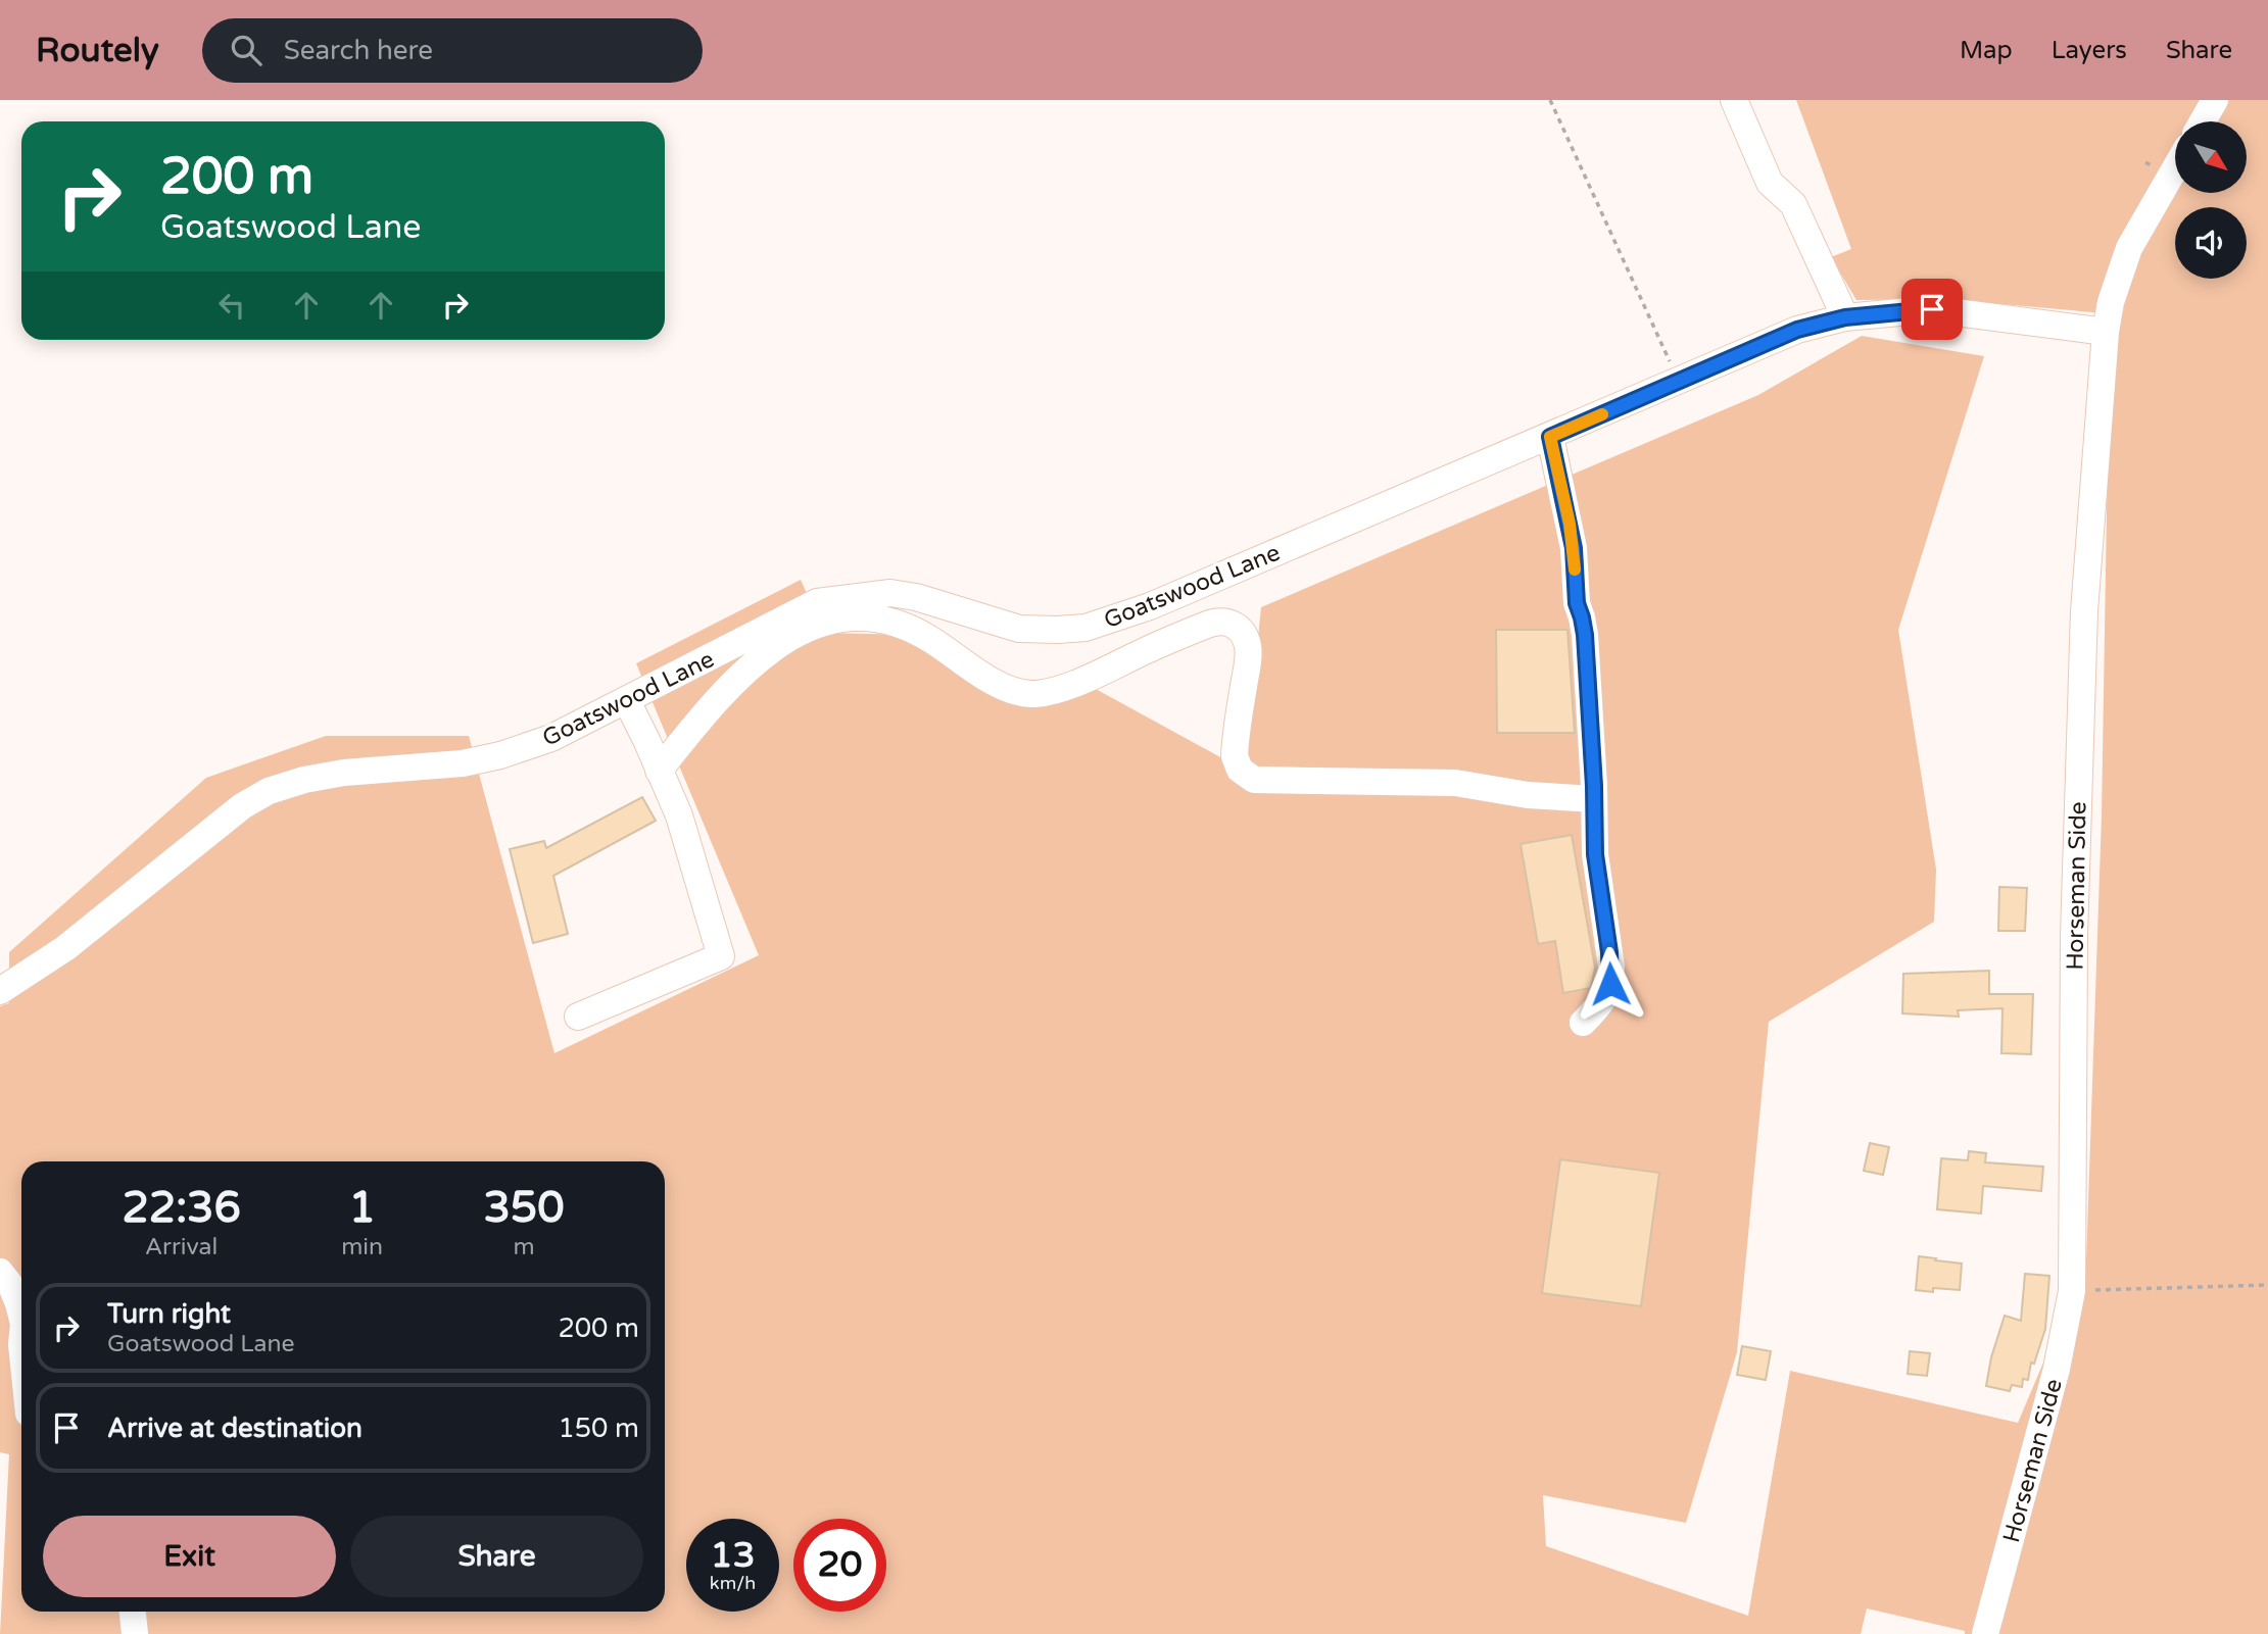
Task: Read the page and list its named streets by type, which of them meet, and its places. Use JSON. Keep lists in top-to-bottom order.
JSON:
{
  "streets": {
    "street": ["Goatswood Lane", "Horseman Side"]
  },
  "crossings": [
    ["Goatswood Lane", "Horseman Side"]
  ],
  "north": "bottom right",
  "page": {
    "header": "Routely",
    "search": "Search here",
    "nav": ["Map", "Layers", "Share"],
    "turn": ["200 m", "Goatswood Lane"],
    "eta": [
      "22:36",
      "Arrival",
      "1",
      "min",
      "350",
      "m"
    ],
    "list": [
      {
        "name": "Turn right",
        "note": "Goatswood Lane",
        "value": "200 m"
      },
      {
        "name": "Arrive at destination",
        "value": "150 m"
      }
    ],
    "buttons": ["Exit", "Share"],
    "speed": "13 km/h",
    "limit": "20"
  }
}
